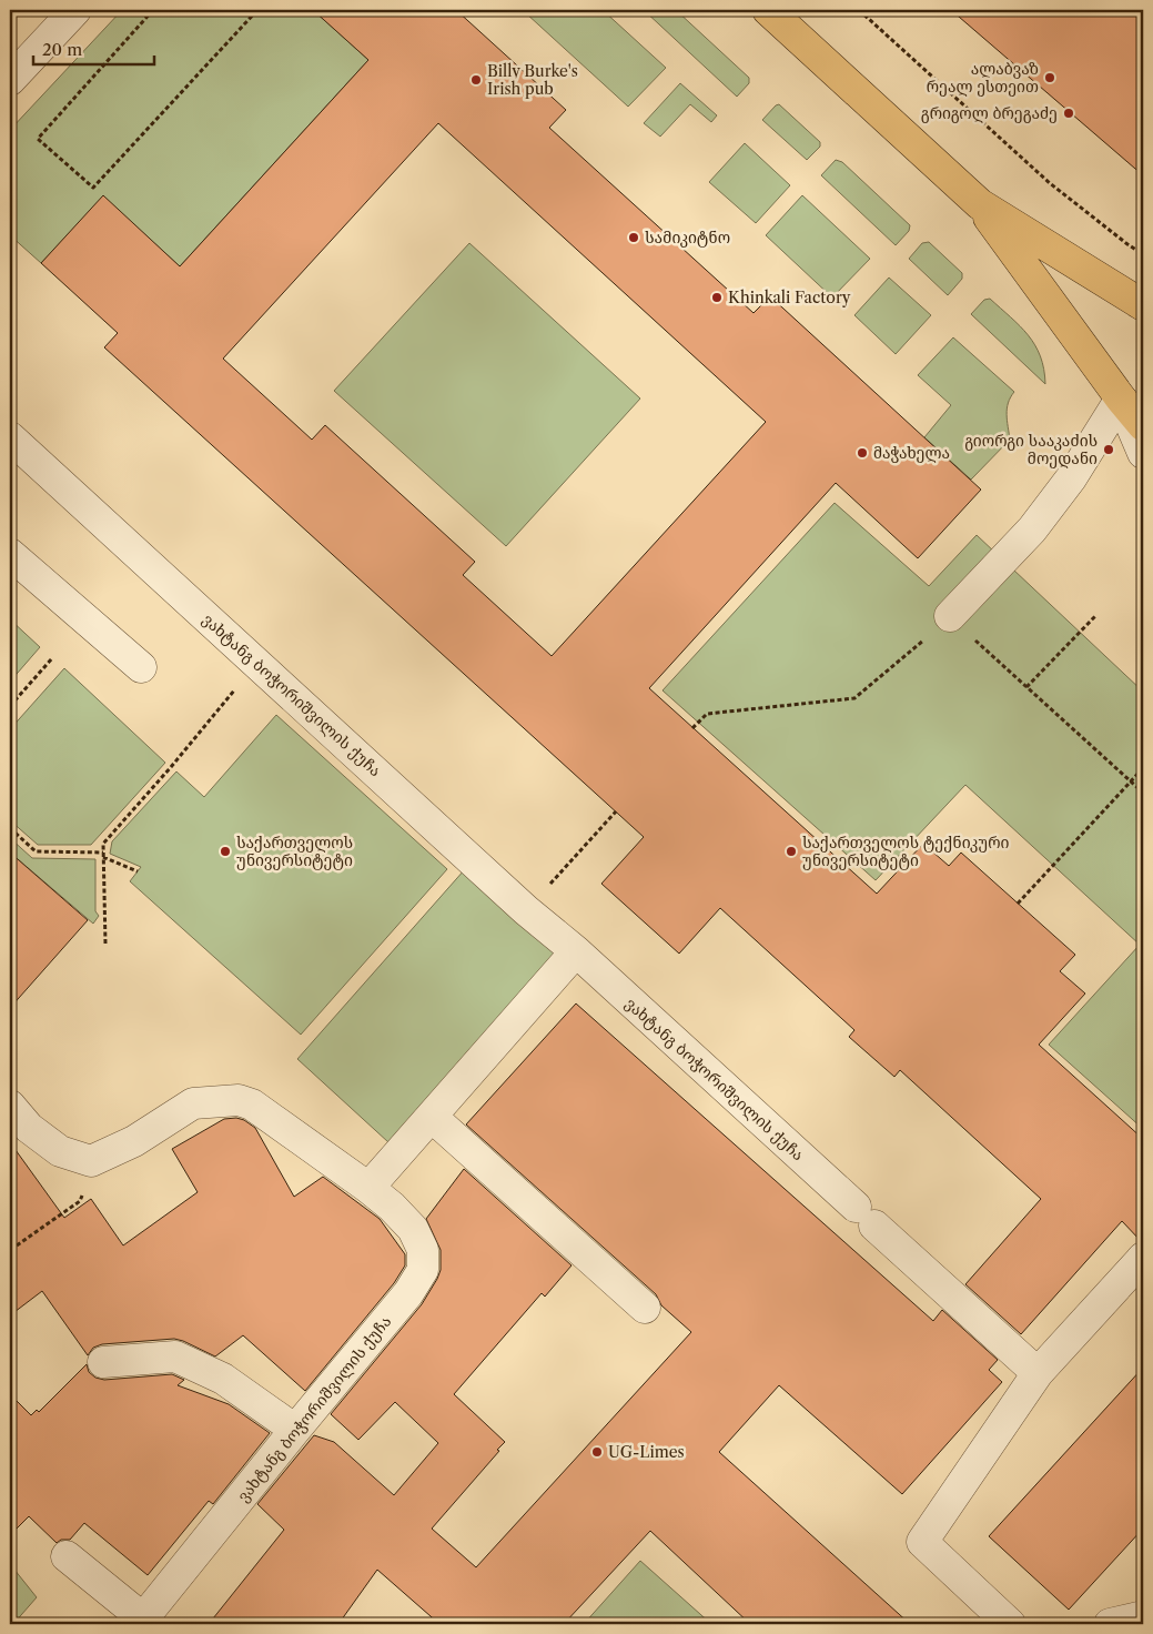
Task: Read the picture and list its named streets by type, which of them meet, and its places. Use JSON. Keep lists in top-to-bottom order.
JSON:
{
  "streets": {
    "street": ["ვახტანგ ბოჭორიშვილის ქუჩა"]
  },
  "places": [
    "ალაბვაზ რეალ ესთეით",
    "Billy Burke's Irish pub",
    "გრიგოლ ბრეგაძე",
    "სამიკიტნო",
    "Khinkali Factory",
    "გიორგი სააკაძის მოედანი",
    "მაჭახელა",
    "საქართველოს უნივერსიტეტი",
    "საქართველოს ტექნიკური უნივერსიტეტი",
    "UG-Limes"
  ],
  "scale_bar": "20 m"
}
